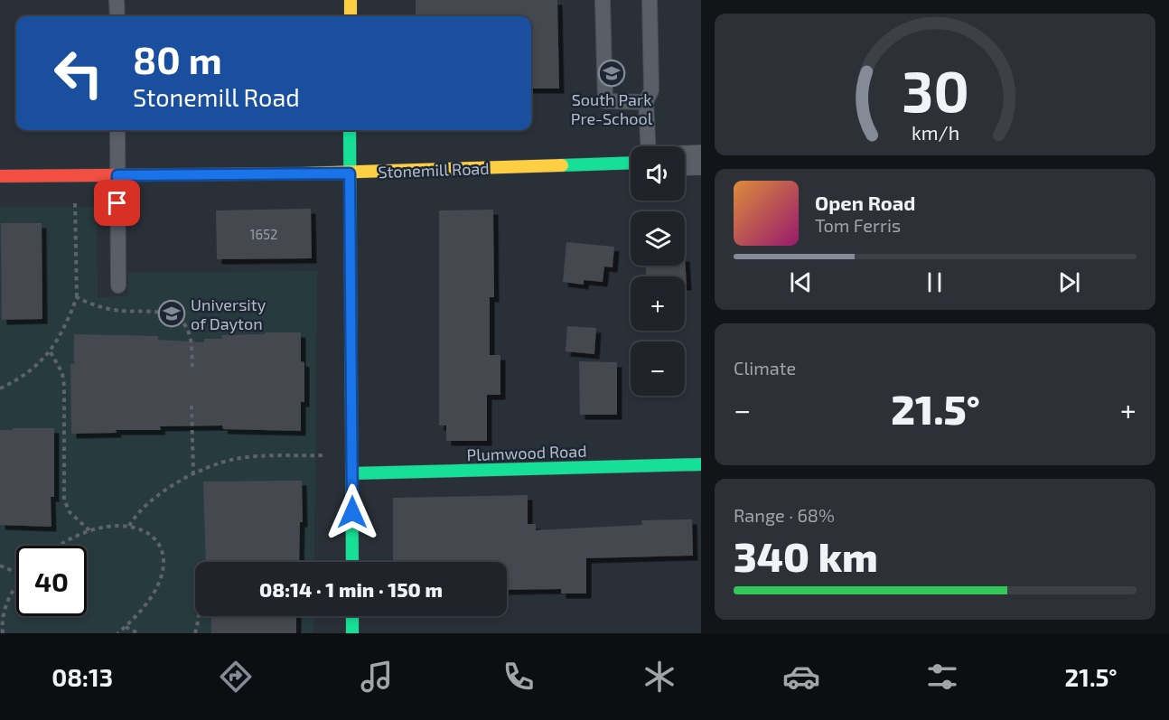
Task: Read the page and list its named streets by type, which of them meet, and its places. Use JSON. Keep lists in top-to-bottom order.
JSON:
{
  "streets": {
    "street": ["Stonemill Road", "Plumwood Road"]
  },
  "places": {
    "school or university": ["South Park Pre-School", "University of Dayton"]
  },
  "house_numbers": ["1652"],
  "page": {
    "turn": ["80 m", "Stonemill Road"],
    "map_buttons": ["+", "−"],
    "song": ["Open Road", "Tom Ferris"],
    "tile": [
      "Climate",
      ["Range · 68%", "340 km"]
    ],
    "heat": ["−", "21.5°", "+"],
    "limit": "40",
    "trip": "08:14 · 1 min · 150 m",
    "tabs": ["08:13", "21.5°"],
    "gauge": ["30", "km/h"]
  }
}
